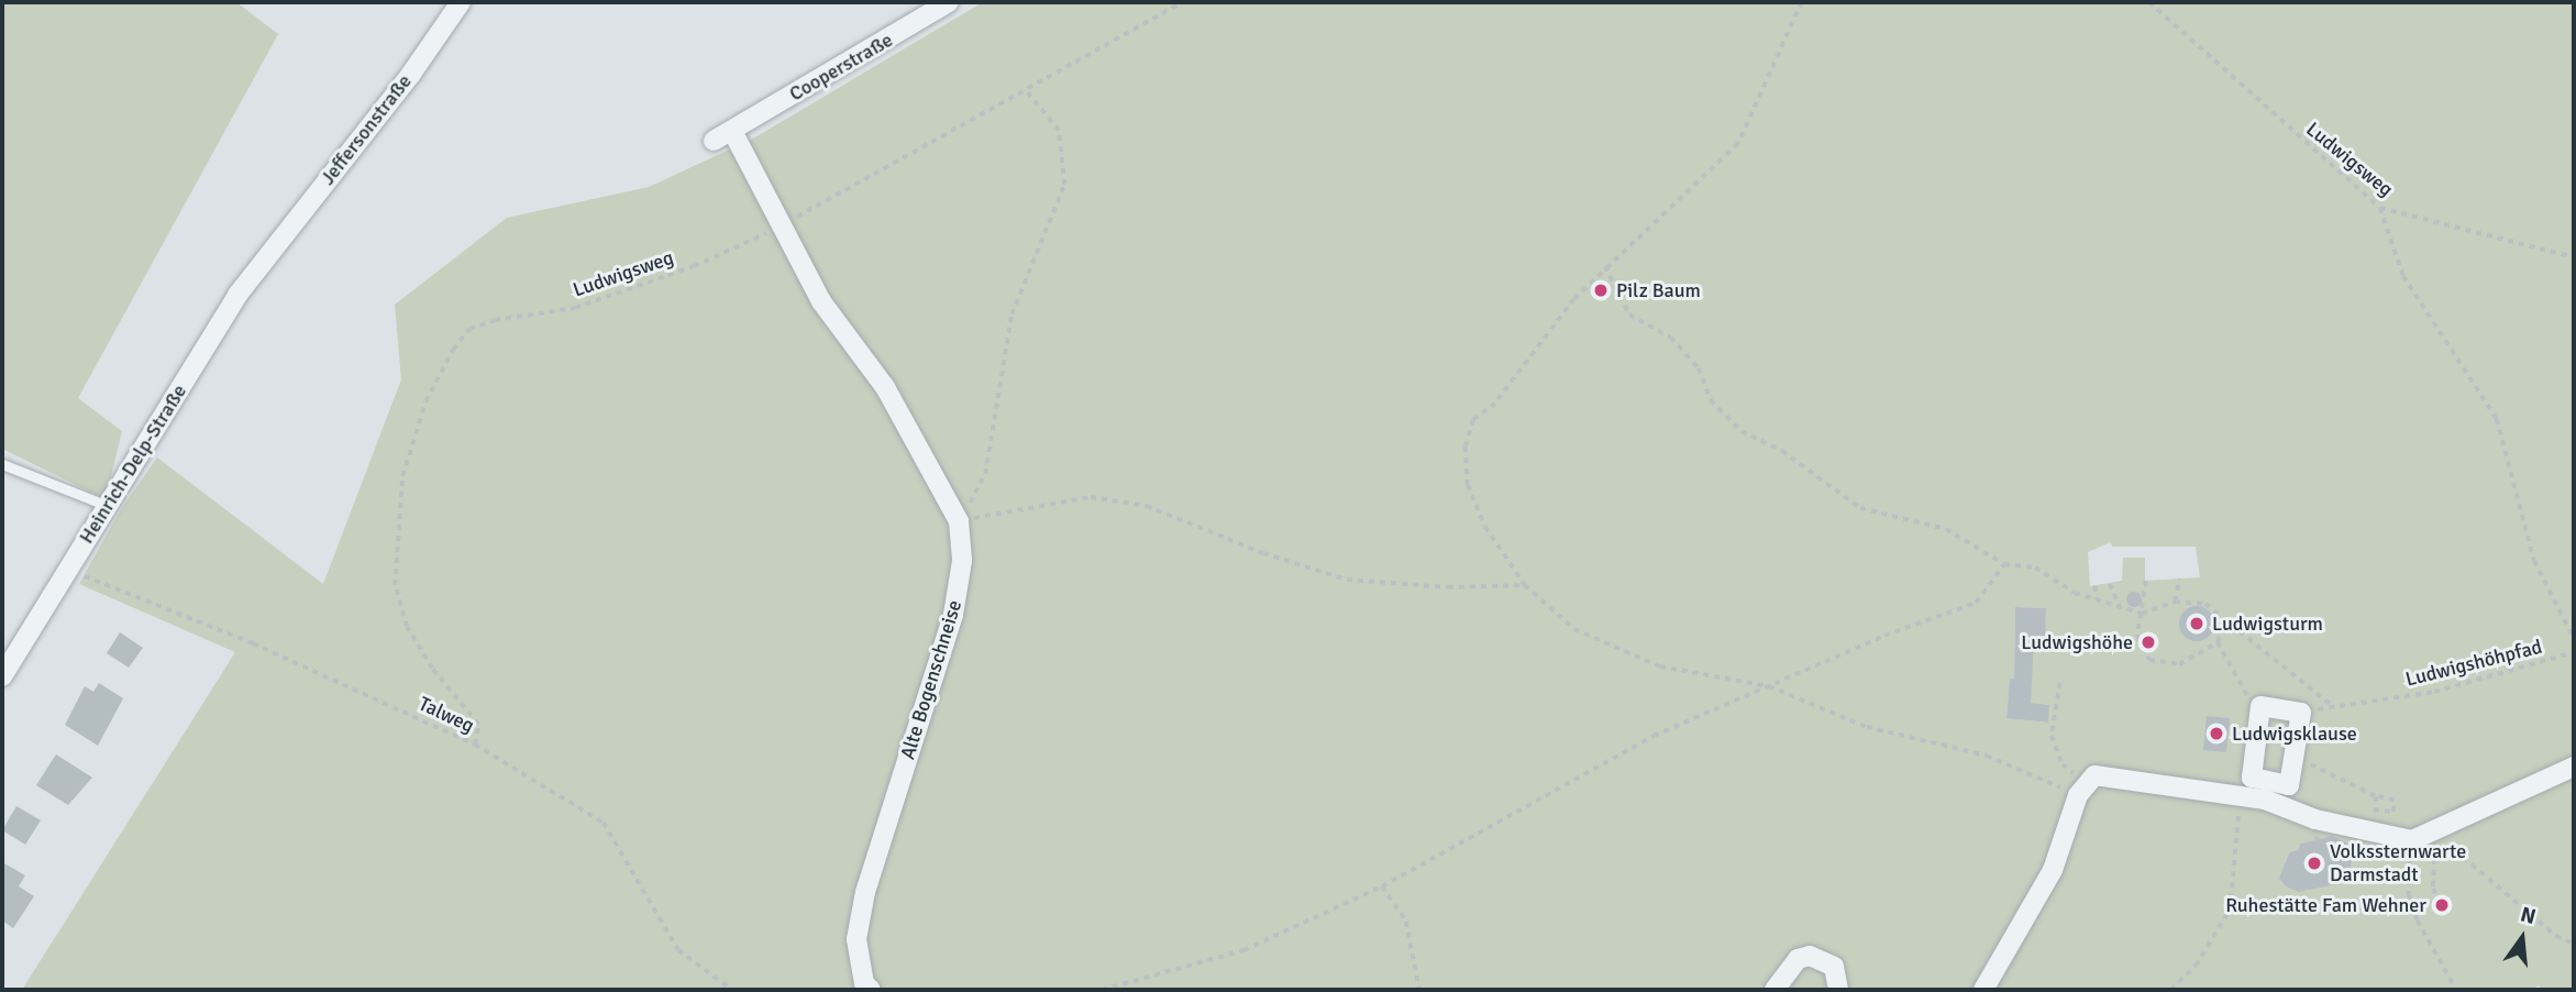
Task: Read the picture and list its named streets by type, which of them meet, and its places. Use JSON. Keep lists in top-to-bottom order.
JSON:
{
  "streets": {
    "street": [
      "Cooperstraße",
      "Jeffersonstraße",
      "Heinrich-Delp-Straße",
      "Alte Bogenschneise"
    ],
    "path": ["Ludwigsweg", "Ludwigshöhpfad", "Talweg"]
  },
  "crossings": [
    ["Jeffersonstraße", "Heinrich-Delp-Straße"],
    ["Ludwigsweg", "Alte Bogenschneise"],
    ["Ludwigsweg", "Talweg"],
    ["Heinrich-Delp-Straße", "Talweg"]
  ],
  "places": [
    "Pilz Baum",
    "Ludwigsturm",
    "Ludwigshöhe",
    "Ludwigsklause",
    "Volkssternwarte Darmstadt",
    "Ruhestätte Fam Wehner"
  ],
  "north": "top"
}
